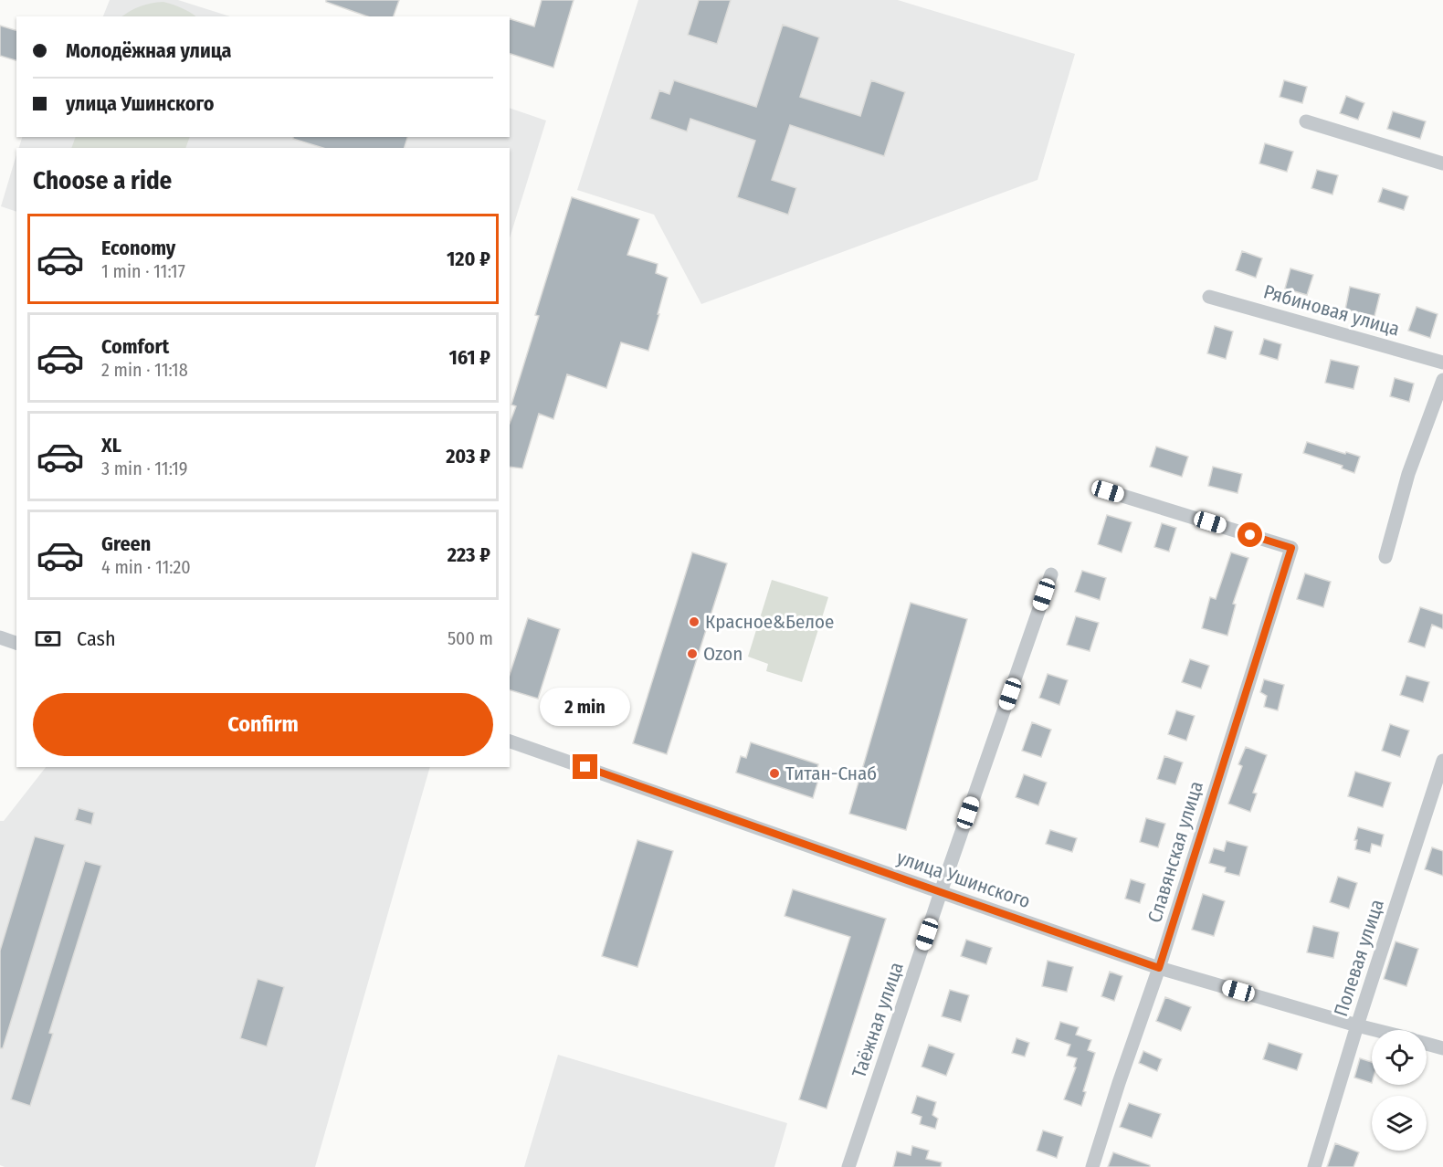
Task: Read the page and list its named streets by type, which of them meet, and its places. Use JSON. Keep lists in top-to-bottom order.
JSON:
{
  "streets": {
    "street": [
      "Рябиновая улица",
      "Славянская улица",
      "улица Ушинского",
      "Полевая улица",
      "Таёжная улица"
    ]
  },
  "crossings": [
    ["Славянская улица", "улица Ушинского"],
    ["улица Ушинского", "Полевая улица"],
    ["улица Ушинского", "Таёжная улица"]
  ],
  "places": ["Красное&Белое", "Ozon", "Титан-Снаб"],
  "page": {
    "banner": ["Молодёжная улица", "улица Ушинского"],
    "heading": "Choose a ride",
    "list": [
      {
        "name": "Economy",
        "note": "1 min · 11:17",
        "value": "120 ₽"
      },
      {
        "name": "Comfort",
        "note": "2 min · 11:18",
        "value": "161 ₽"
      },
      {
        "name": "XL",
        "note": "3 min · 11:19",
        "value": "203 ₽"
      },
      {
        "name": "Green",
        "note": "4 min · 11:20",
        "value": "223 ₽"
      }
    ],
    "pay": ["Cash", "500 m"],
    "buttons": "Confirm",
    "bubble": "2 min"
  }
}
